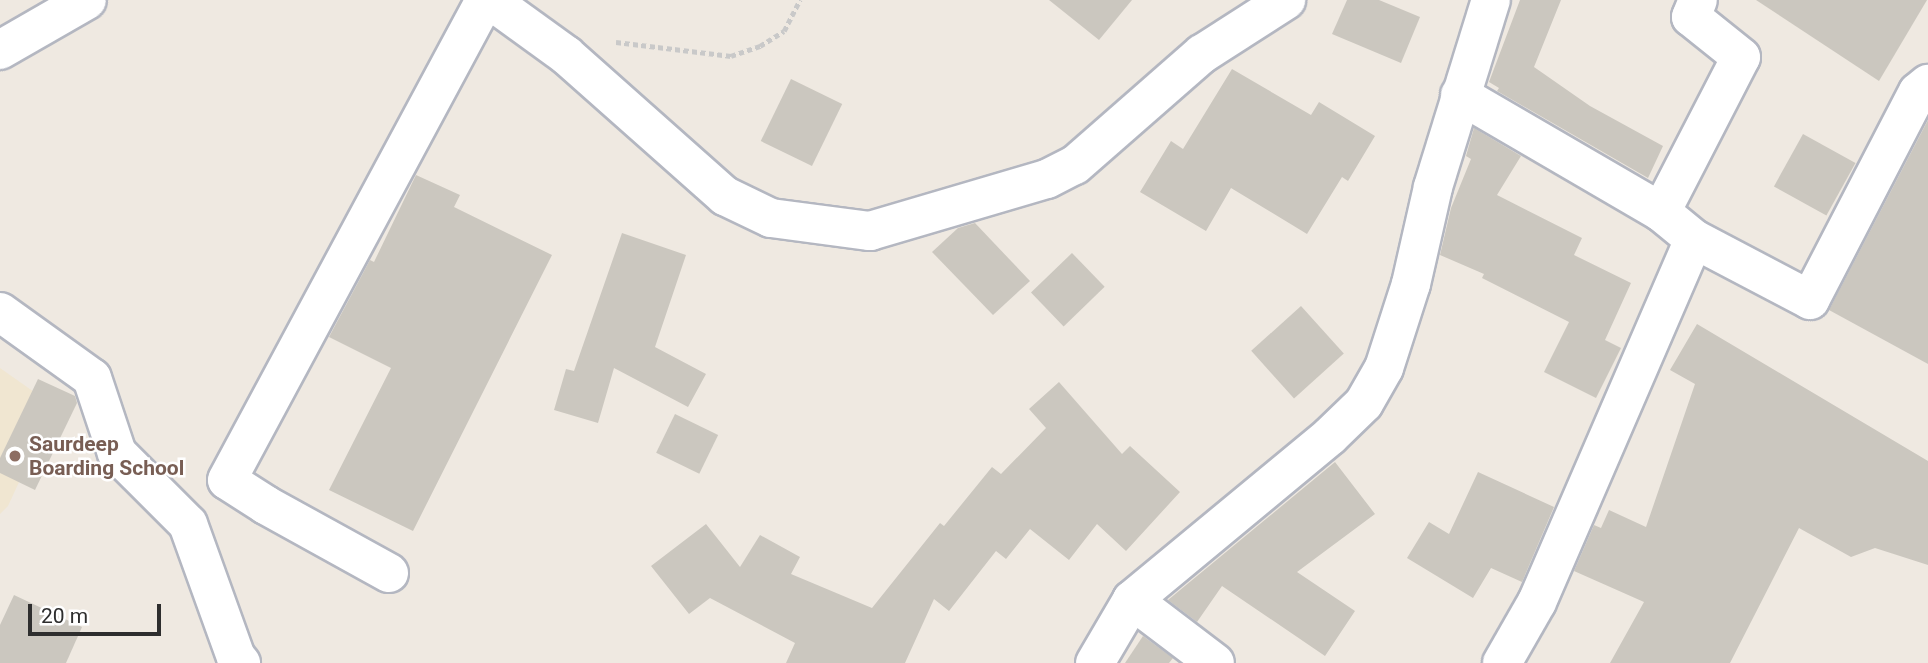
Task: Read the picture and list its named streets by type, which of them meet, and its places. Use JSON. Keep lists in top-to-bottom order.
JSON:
{
  "places": ["Saurdeep Boarding School"],
  "scale_bar": "20 m"
}
